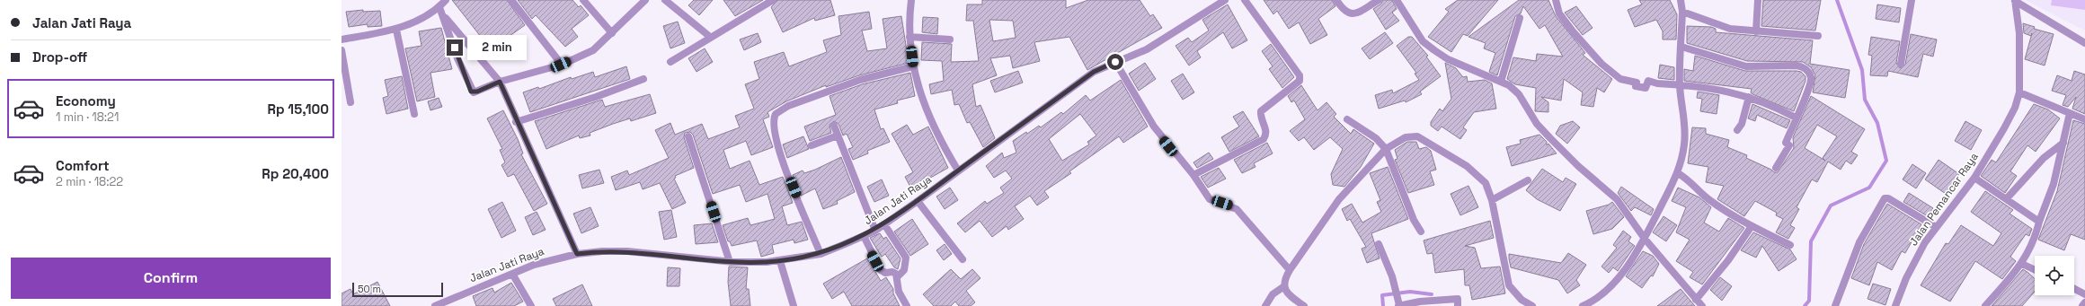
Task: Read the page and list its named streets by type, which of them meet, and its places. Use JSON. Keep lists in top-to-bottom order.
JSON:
{
  "streets": {
    "street": ["Jalan Pemancar Raya", "Jalan Jati Raya"]
  },
  "scale_bar": "50 m",
  "page": {
    "banner": ["Jalan Jati Raya", "Drop-off"],
    "bubble": "2 min",
    "list": [
      {
        "name": "Economy",
        "note": "1 min · 18:21",
        "value": "Rp 15,100"
      },
      {
        "name": "Comfort",
        "note": "2 min · 18:22",
        "value": "Rp 20,400"
      }
    ],
    "buttons": "Confirm",
    "scale": "50 m"
  }
}
